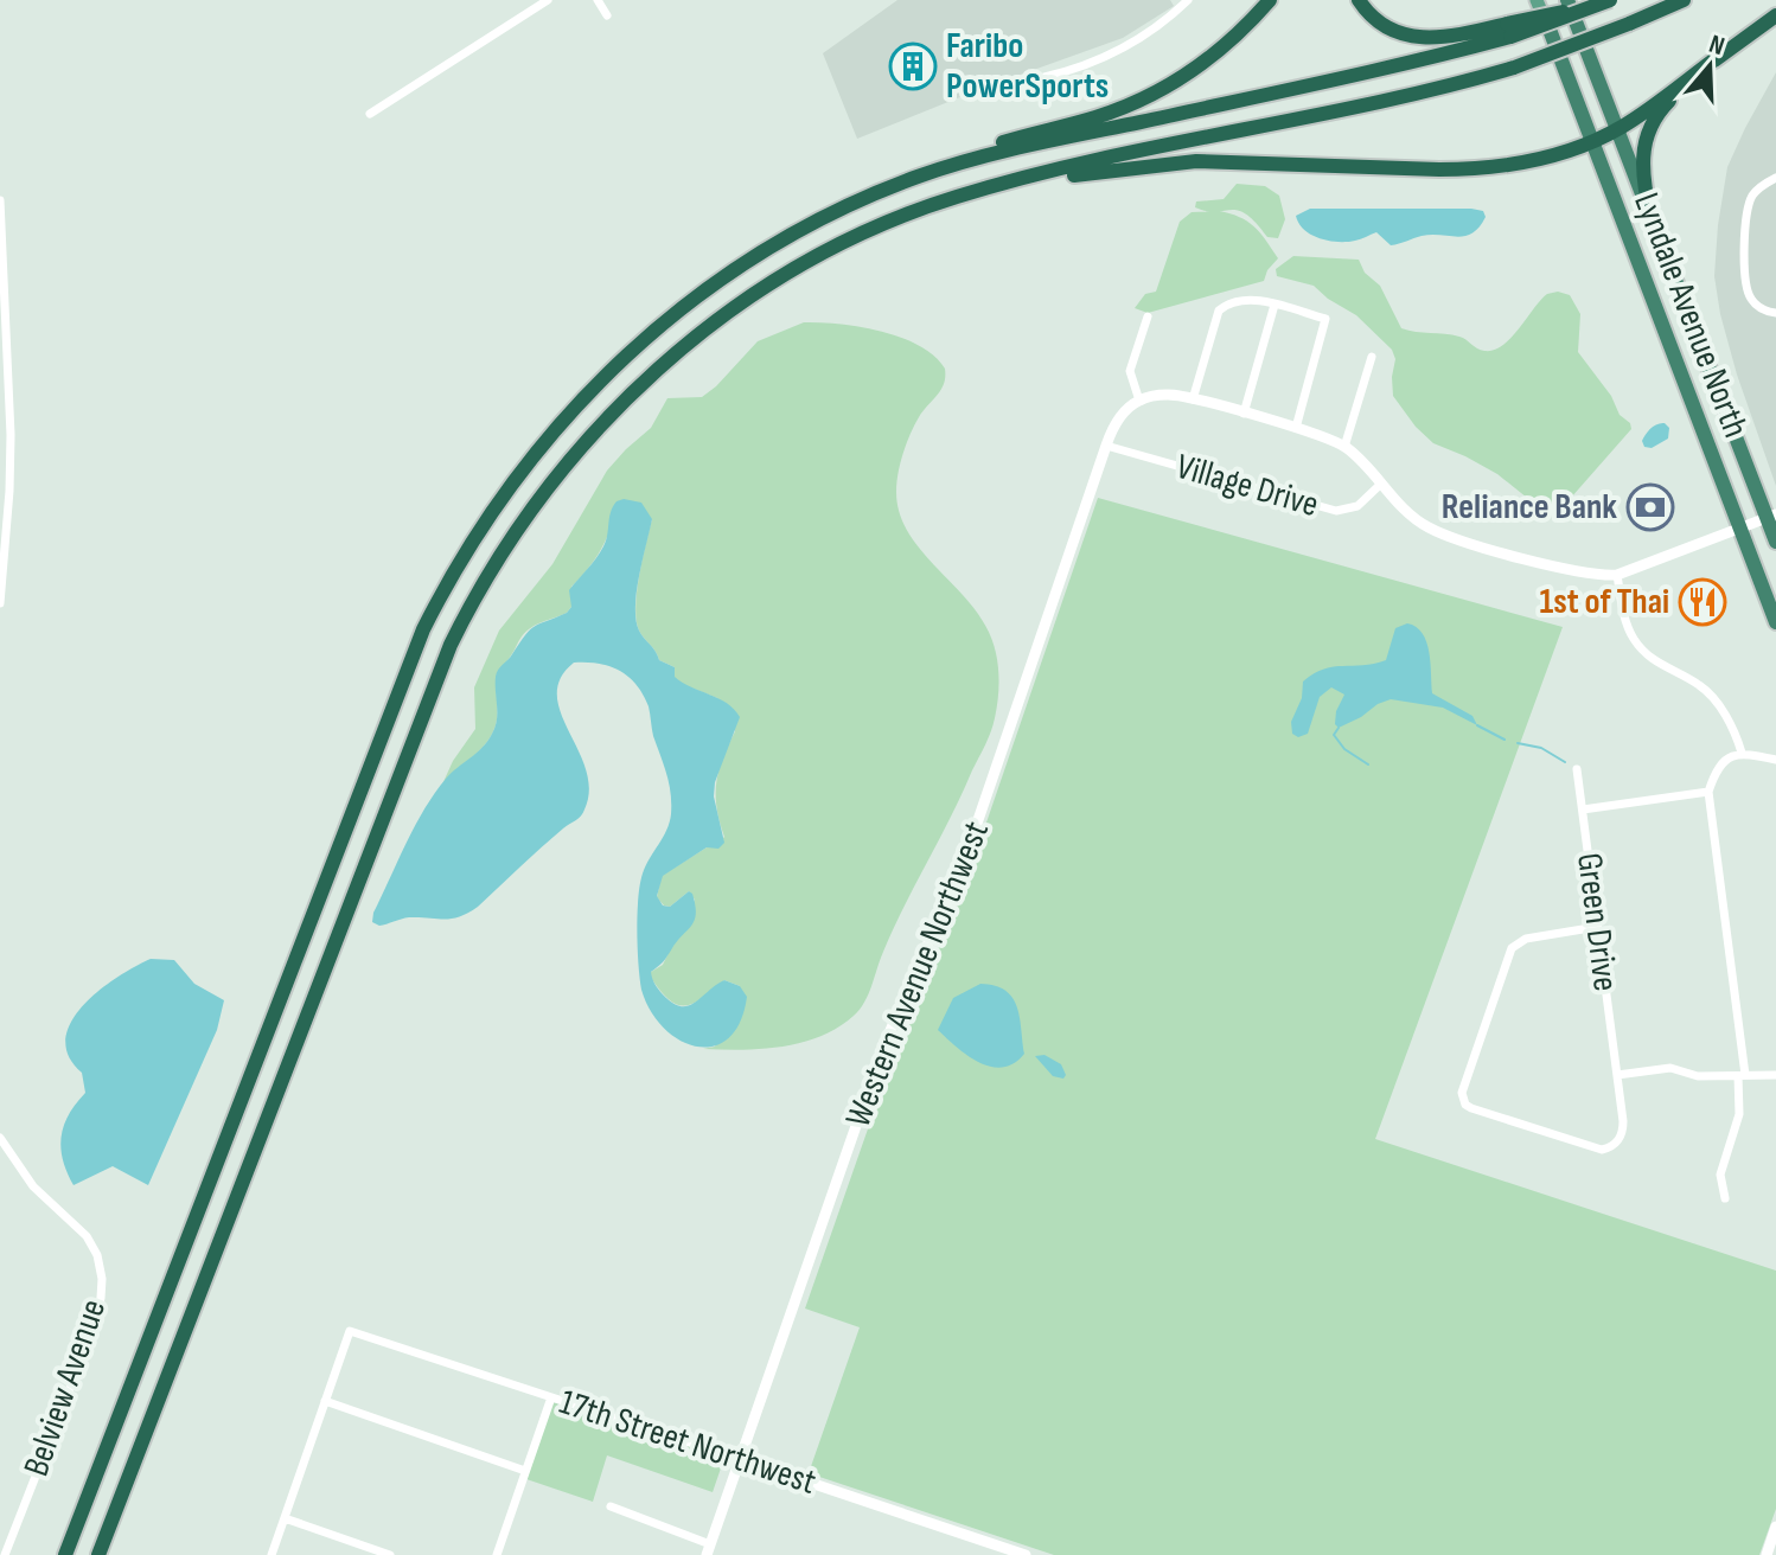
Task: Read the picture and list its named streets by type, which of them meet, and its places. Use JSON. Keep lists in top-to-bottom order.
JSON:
{
  "streets": {
    "highway": ["Lyndale Avenue North"],
    "street": [
      "Village Drive",
      "Green Drive",
      "Western Avenue Northwest",
      "Belview Avenue",
      "17th Street Northwest"
    ]
  },
  "crossings": [
    ["Village Drive", "Western Avenue Northwest"],
    ["Western Avenue Northwest", "17th Street Northwest"]
  ],
  "places": {
    "building": ["Faribo PowerSports"],
    "bank": ["Reliance Bank"],
    "restaurant": ["1st of Thai"]
  },
  "north": "top"
}
